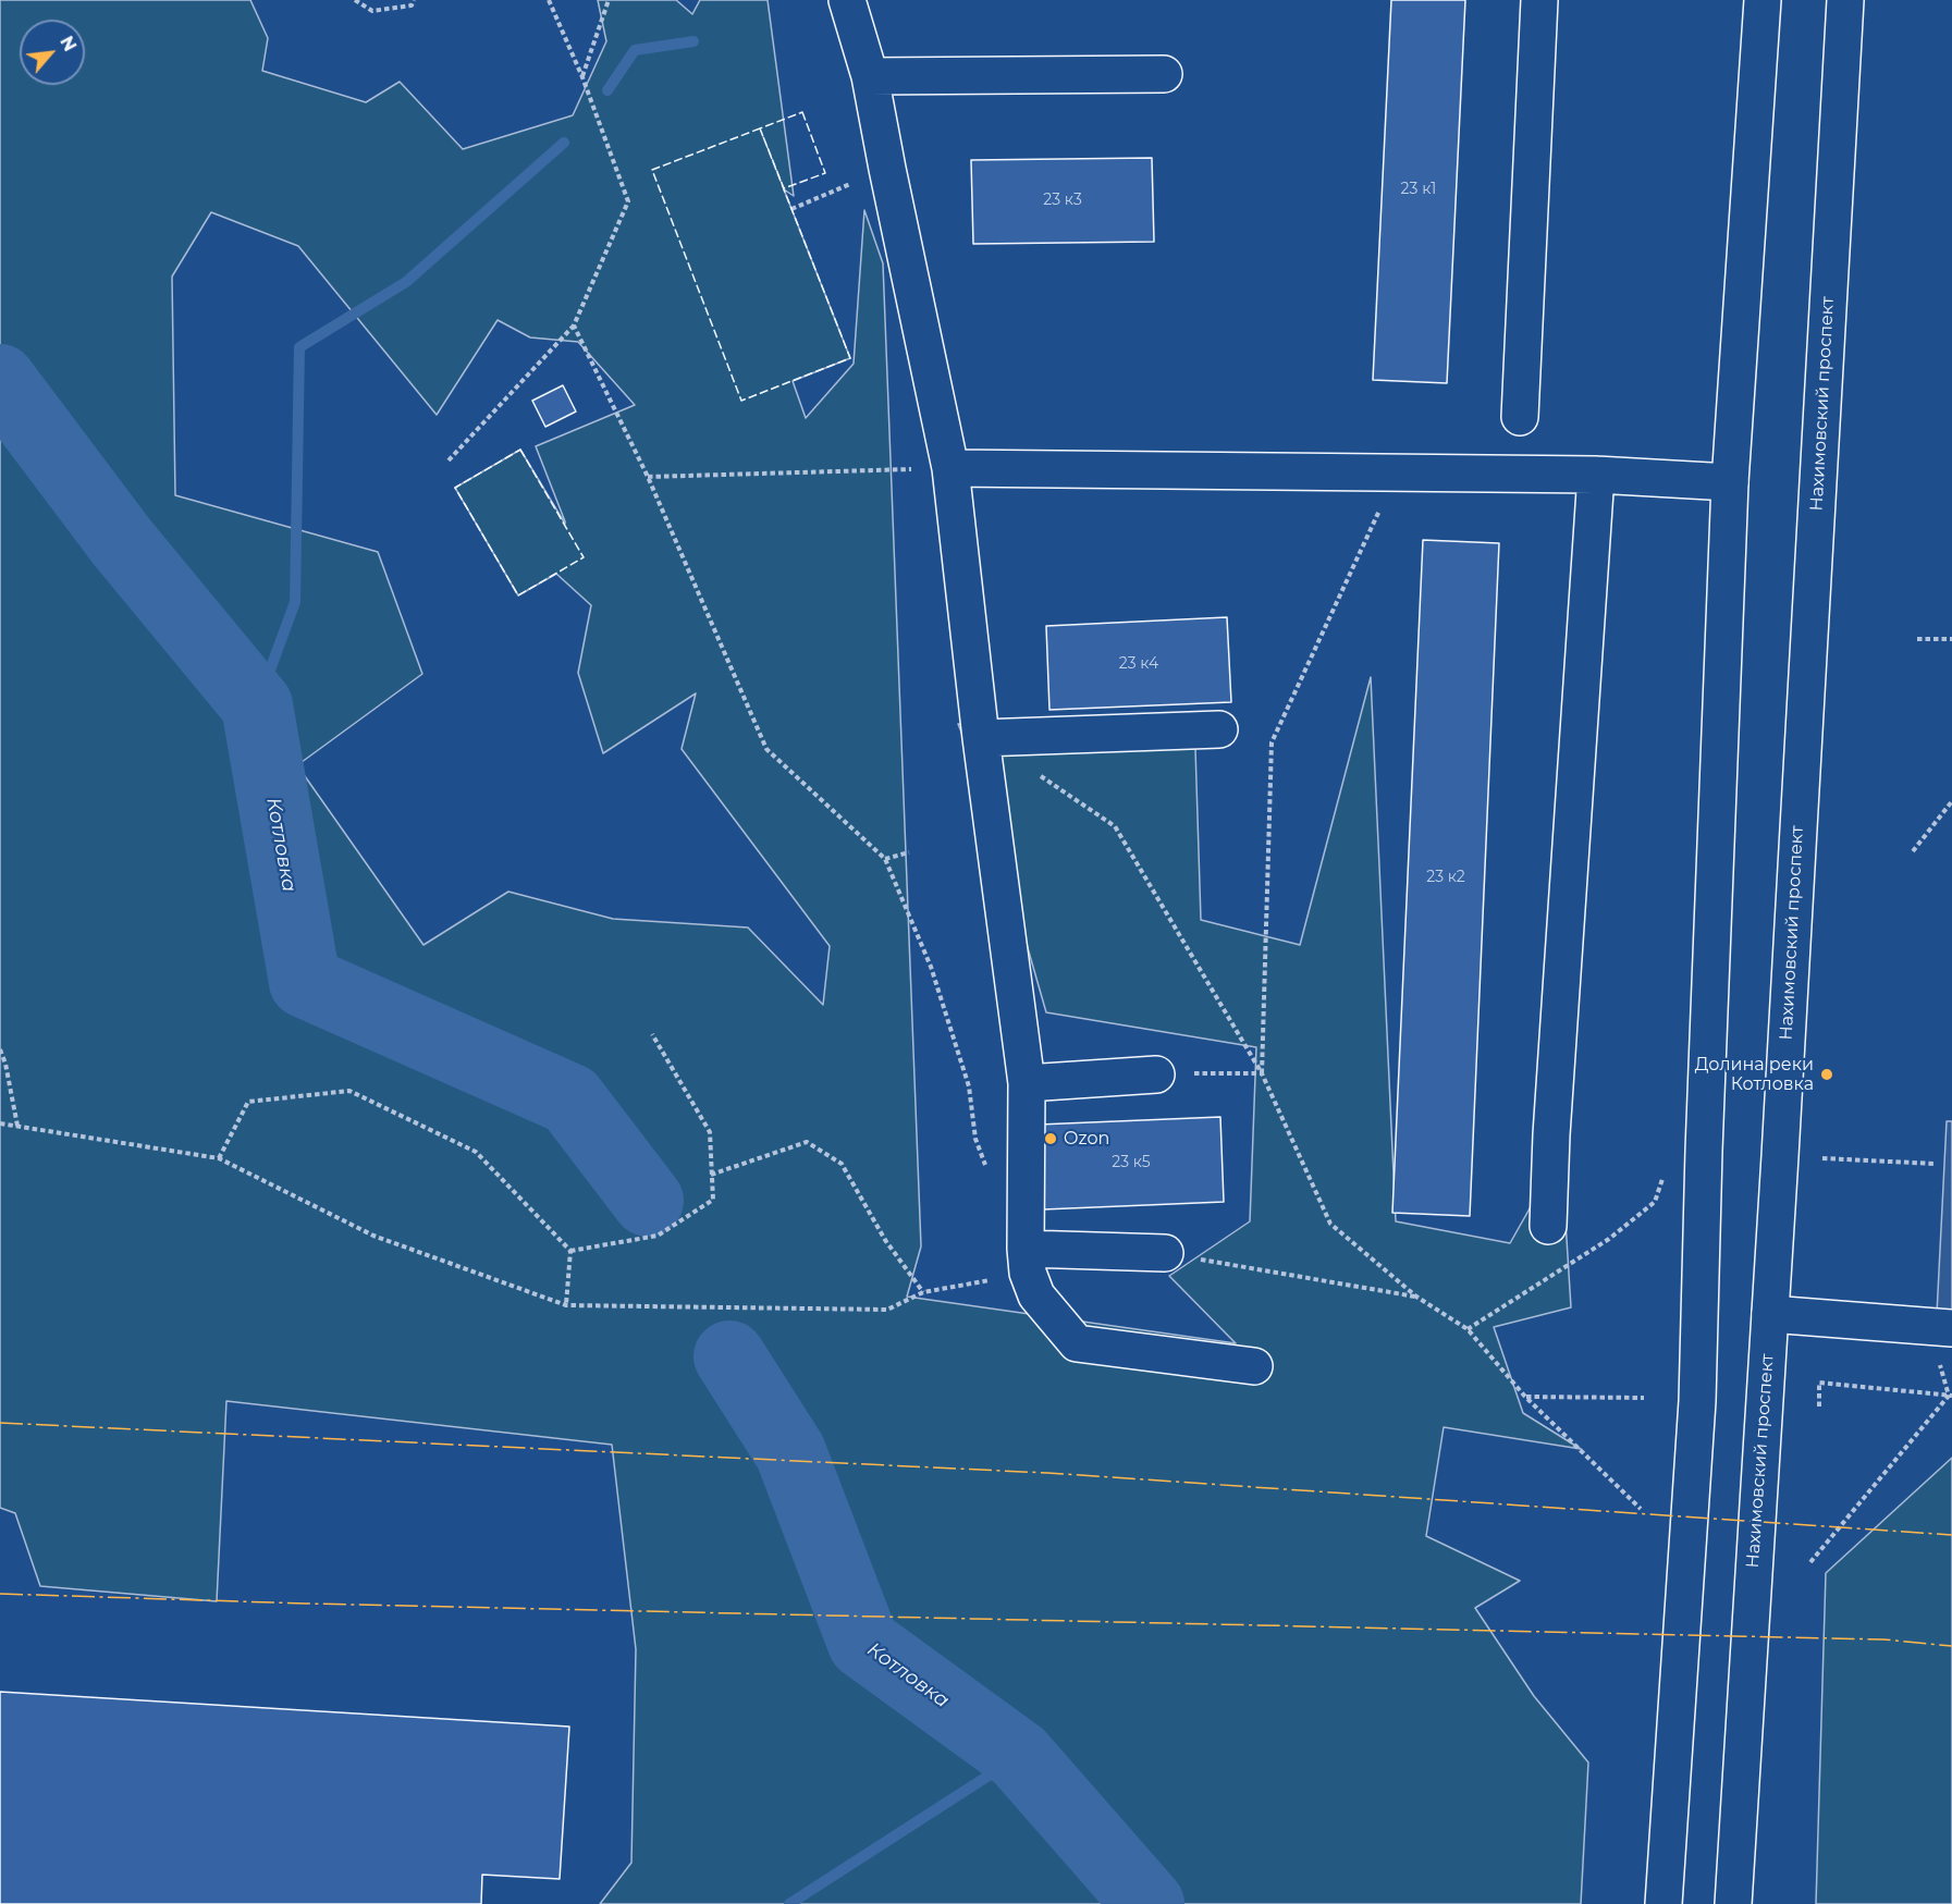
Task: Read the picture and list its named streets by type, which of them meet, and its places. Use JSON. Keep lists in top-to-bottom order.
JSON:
{
  "streets": {
    "main road": ["Нахимовский проспект"]
  },
  "water": ["Котловка"],
  "places": ["Долина реки Котловка", "Ozon"],
  "house_numbers": [
    "23 к1",
    "23 к3",
    "23 к4",
    "23 к2",
    "23 к5"
  ],
  "north": "top right"
}
